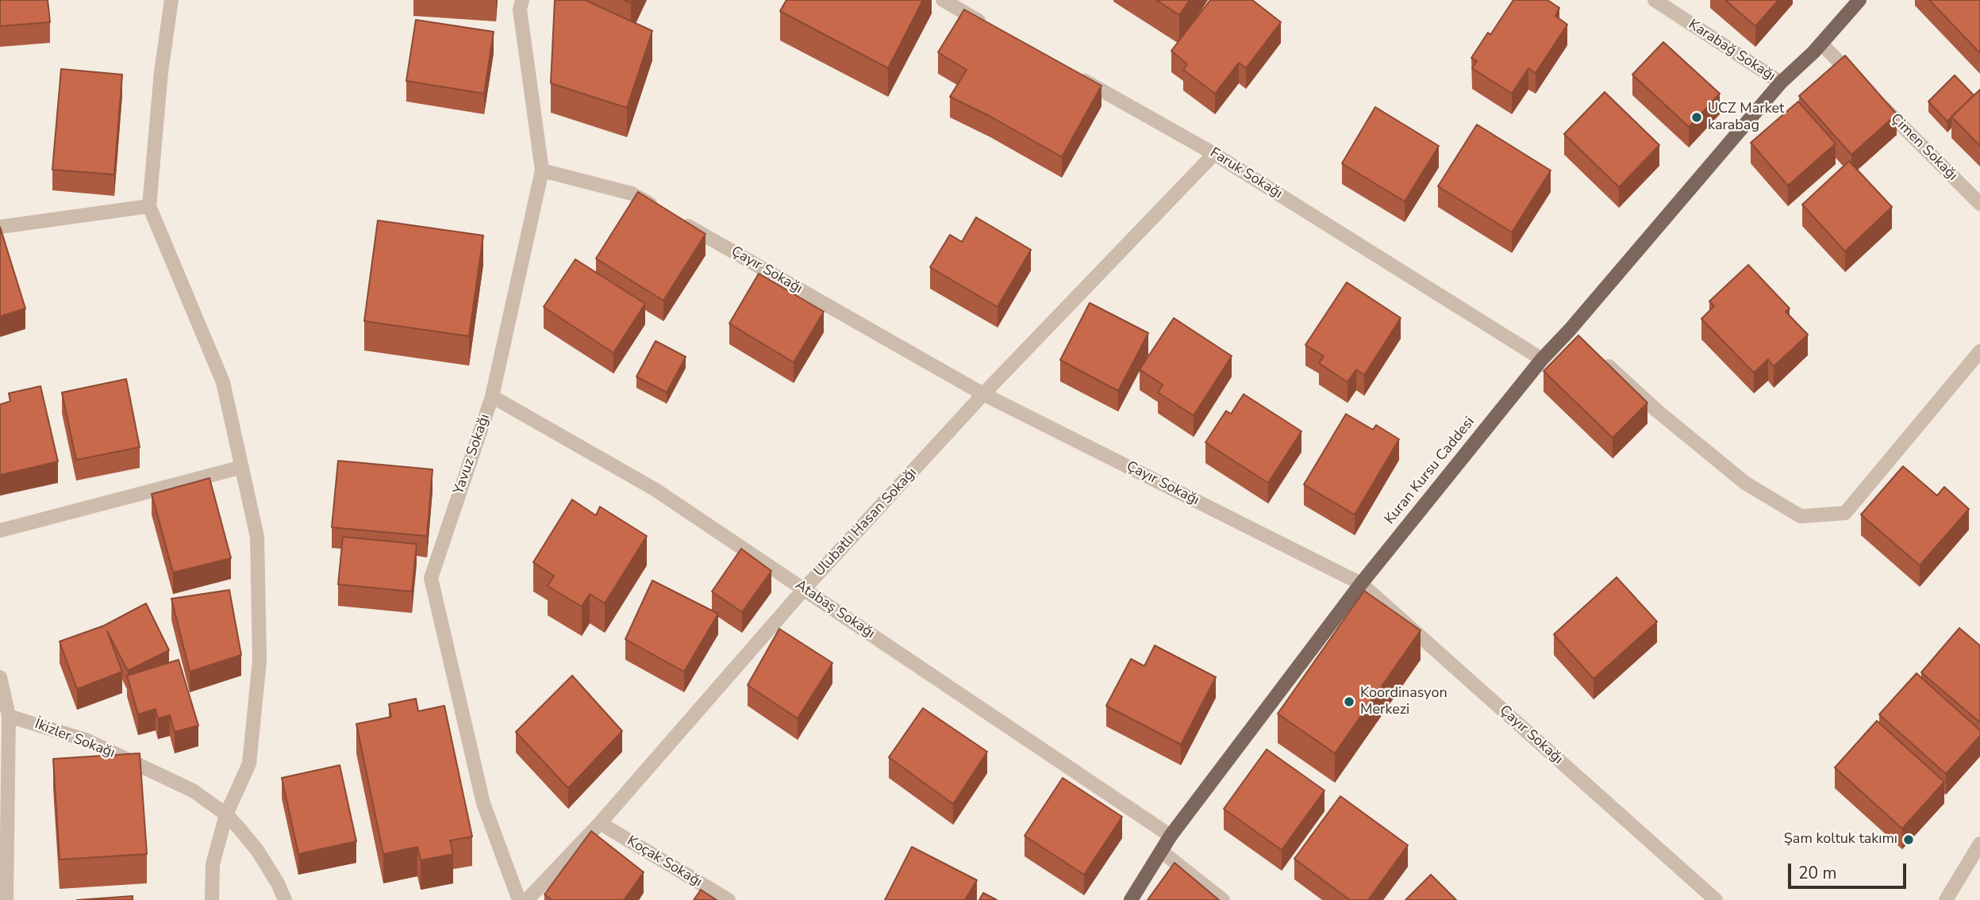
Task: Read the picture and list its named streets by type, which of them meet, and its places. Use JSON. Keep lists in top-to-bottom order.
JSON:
{
  "streets": {
    "main road": ["Kuran Kursu Caddesi"],
    "street": [
      "Karabağ Sokağı",
      "Çimen Sokağı",
      "Faruk Sokağı",
      "Çayır Sokağı",
      "Yavuz Sokağı",
      "Ulubatlı Hasan Sokağı",
      "Atabaş Sokağı",
      "İkizler Sokağı",
      "Koçak Sokağı"
    ]
  },
  "crossings": [
    ["Karabağ Sokağı", "Kuran Kursu Caddesi"],
    ["Faruk Sokağı", "Kuran Kursu Caddesi"],
    ["Faruk Sokağı", "Ulubatlı Hasan Sokağı"],
    ["Çayır Sokağı", "Kuran Kursu Caddesi"],
    ["Çayır Sokağı", "Ulubatlı Hasan Sokağı"],
    ["Yavuz Sokağı", "Atabaş Sokağı"],
    ["Kuran Kursu Caddesi", "Atabaş Sokağı"],
    ["Ulubatlı Hasan Sokağı", "Atabaş Sokağı"],
    ["Ulubatlı Hasan Sokağı", "Koçak Sokağı"]
  ],
  "places": ["UCZ Market karabag", "Koordinasyon Merkezi", "Şam koltuk takımı"],
  "scale_bar": "20 m"
}
